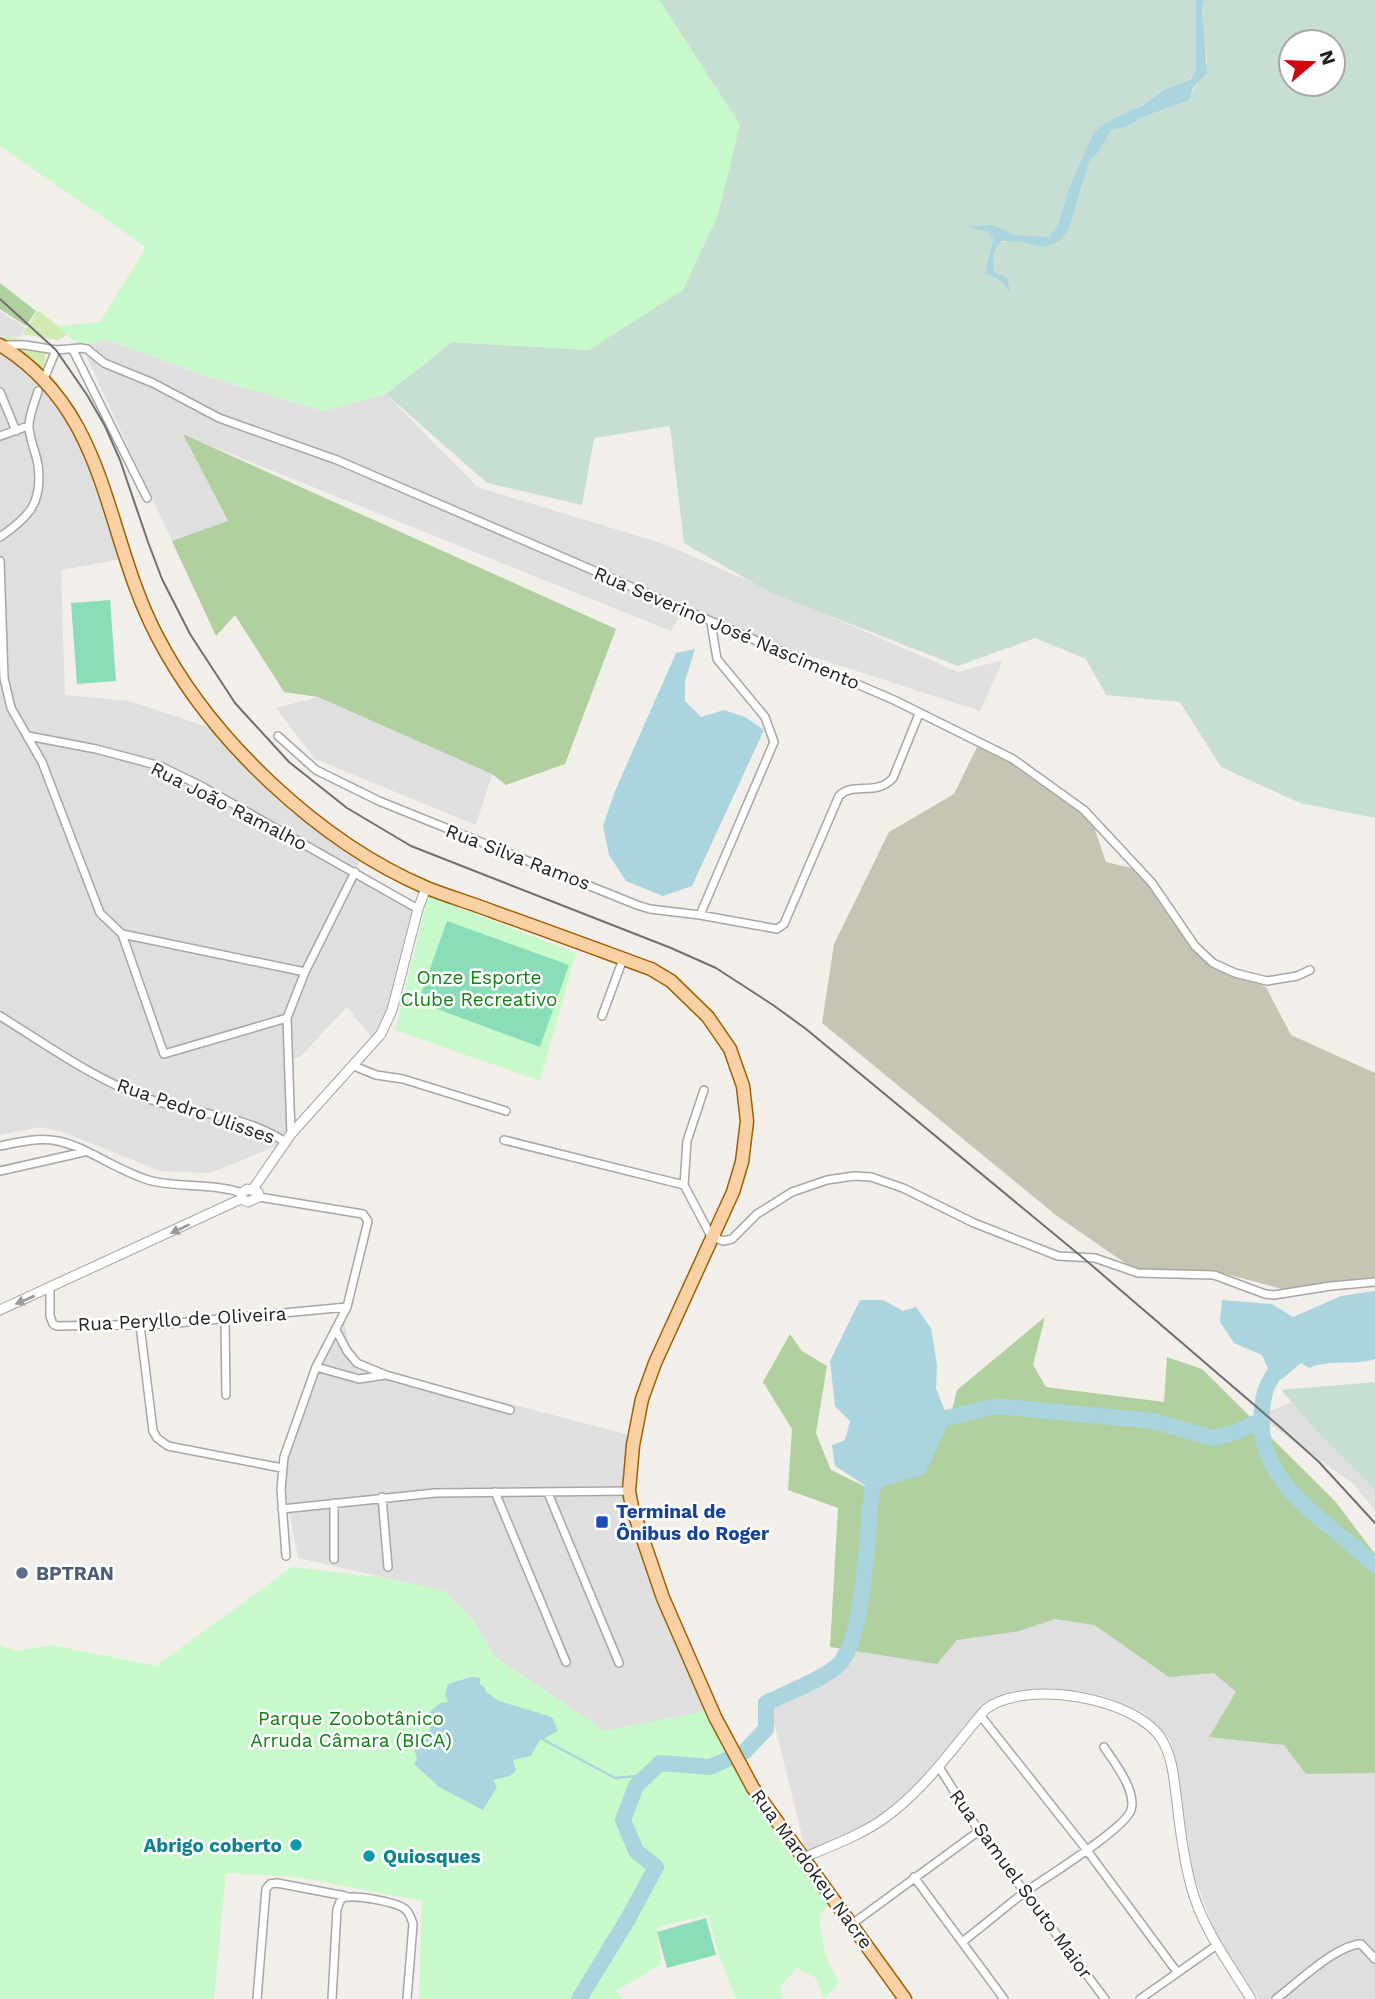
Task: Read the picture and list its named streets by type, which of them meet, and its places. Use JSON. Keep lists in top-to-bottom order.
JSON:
{
  "streets": {
    "main road": ["Rua Mardokeu Nacre"],
    "street": [
      "Rua Severino José Nascimento",
      "Rua João Ramalho",
      "Rua Silva Ramos",
      "Rua Pedro Ulisses",
      "Rua Peryllo de Oliveira",
      "Rua Samuel Souto Maior"
    ]
  },
  "crossings": [
    ["Rua Severino José Nascimento", "Rua Silva Ramos"]
  ],
  "parks": ["Onze Esporte Clube Recreativo", "Parque Zoobotânico Arruda Câmara (BICA)"],
  "places": {
    "transit": ["Terminal de Ônibus do Roger"],
    "other": ["BPTRAN", "Abrigo coberto", "Quiosques"]
  },
  "north": "right"
}
